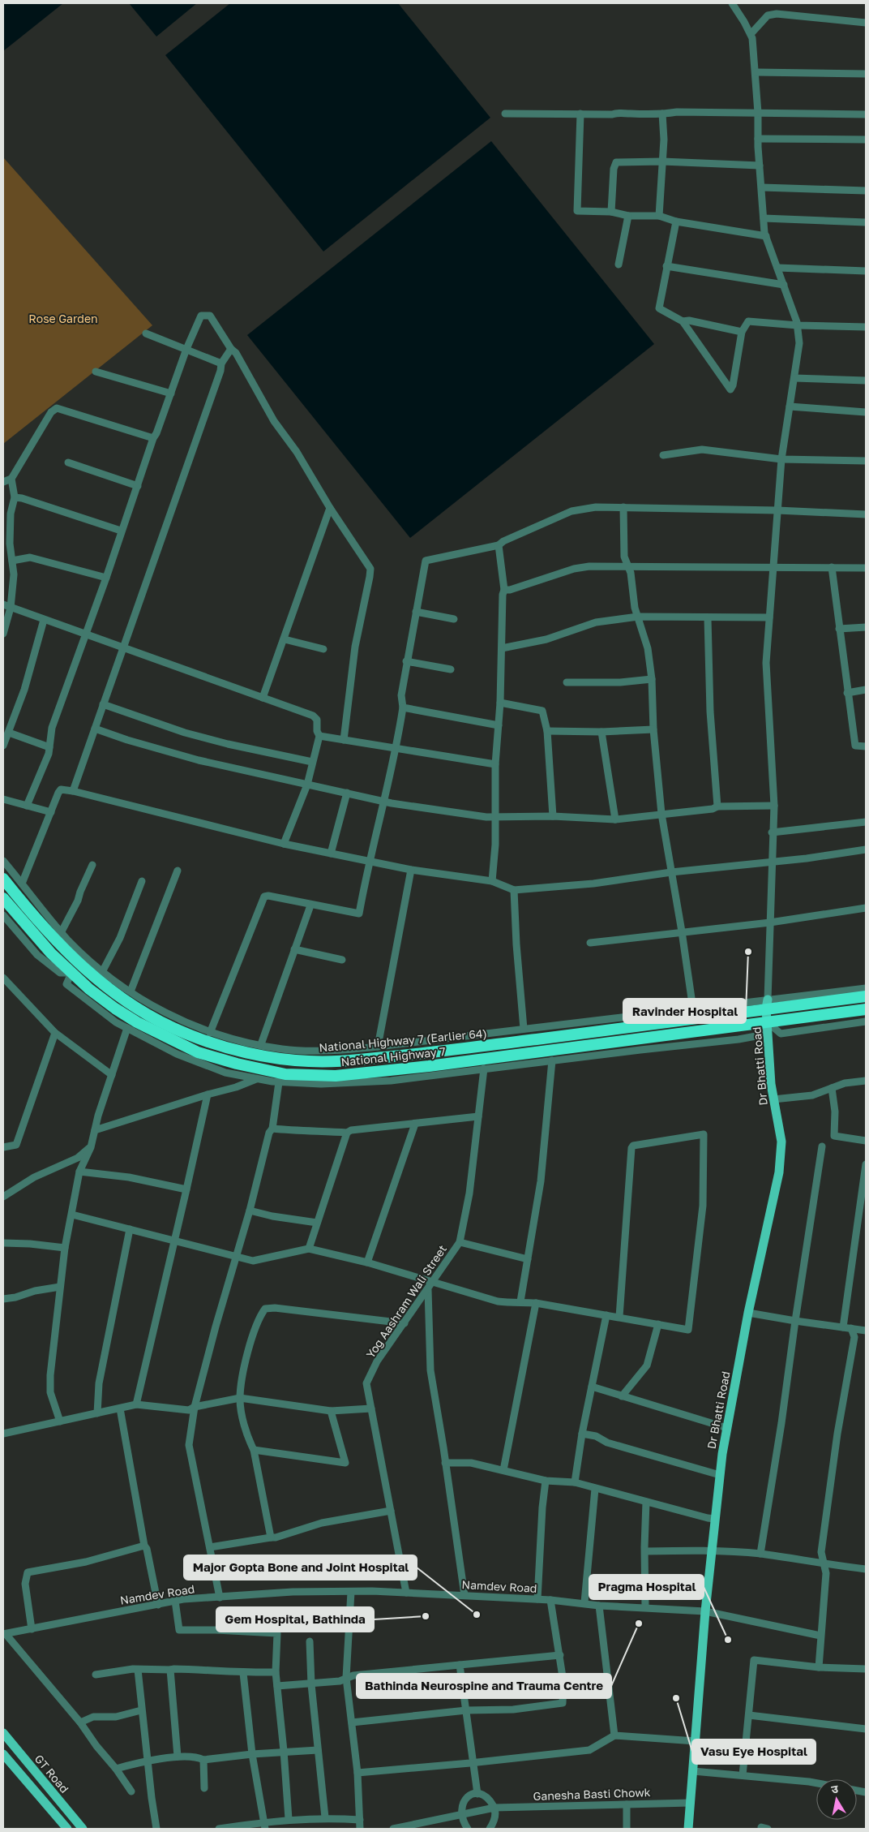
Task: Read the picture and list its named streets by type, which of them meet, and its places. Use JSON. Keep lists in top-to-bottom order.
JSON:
{
  "streets": {
    "highway": ["National Highway 7 (Earlier 64)", "National Highway 7"],
    "main road": ["Dr Bhatti Road", "GT Road"],
    "street": ["Yog Aashram Wali Street", "Namdev Road", "Ganesha Basti Chowk"]
  },
  "crossings": [
    ["National Highway 7 (Earlier 64)", "Dr Bhatti Road"],
    ["National Highway 7", "Dr Bhatti Road"],
    ["Dr Bhatti Road", "Namdev Road"],
    ["Dr Bhatti Road", "Ganesha Basti Chowk"],
    ["Yog Aashram Wali Street", "Namdev Road"]
  ],
  "parks": ["Rose Garden"],
  "places": [
    "Ravinder Hospital",
    "Major Gopta Bone and Joint Hospital",
    "Gem Hospital, Bathinda",
    "Bathinda Neurospine and Trauma Centre",
    "Pragma Hospital",
    "Vasu Eye Hospital"
  ],
  "north": "top"
}
